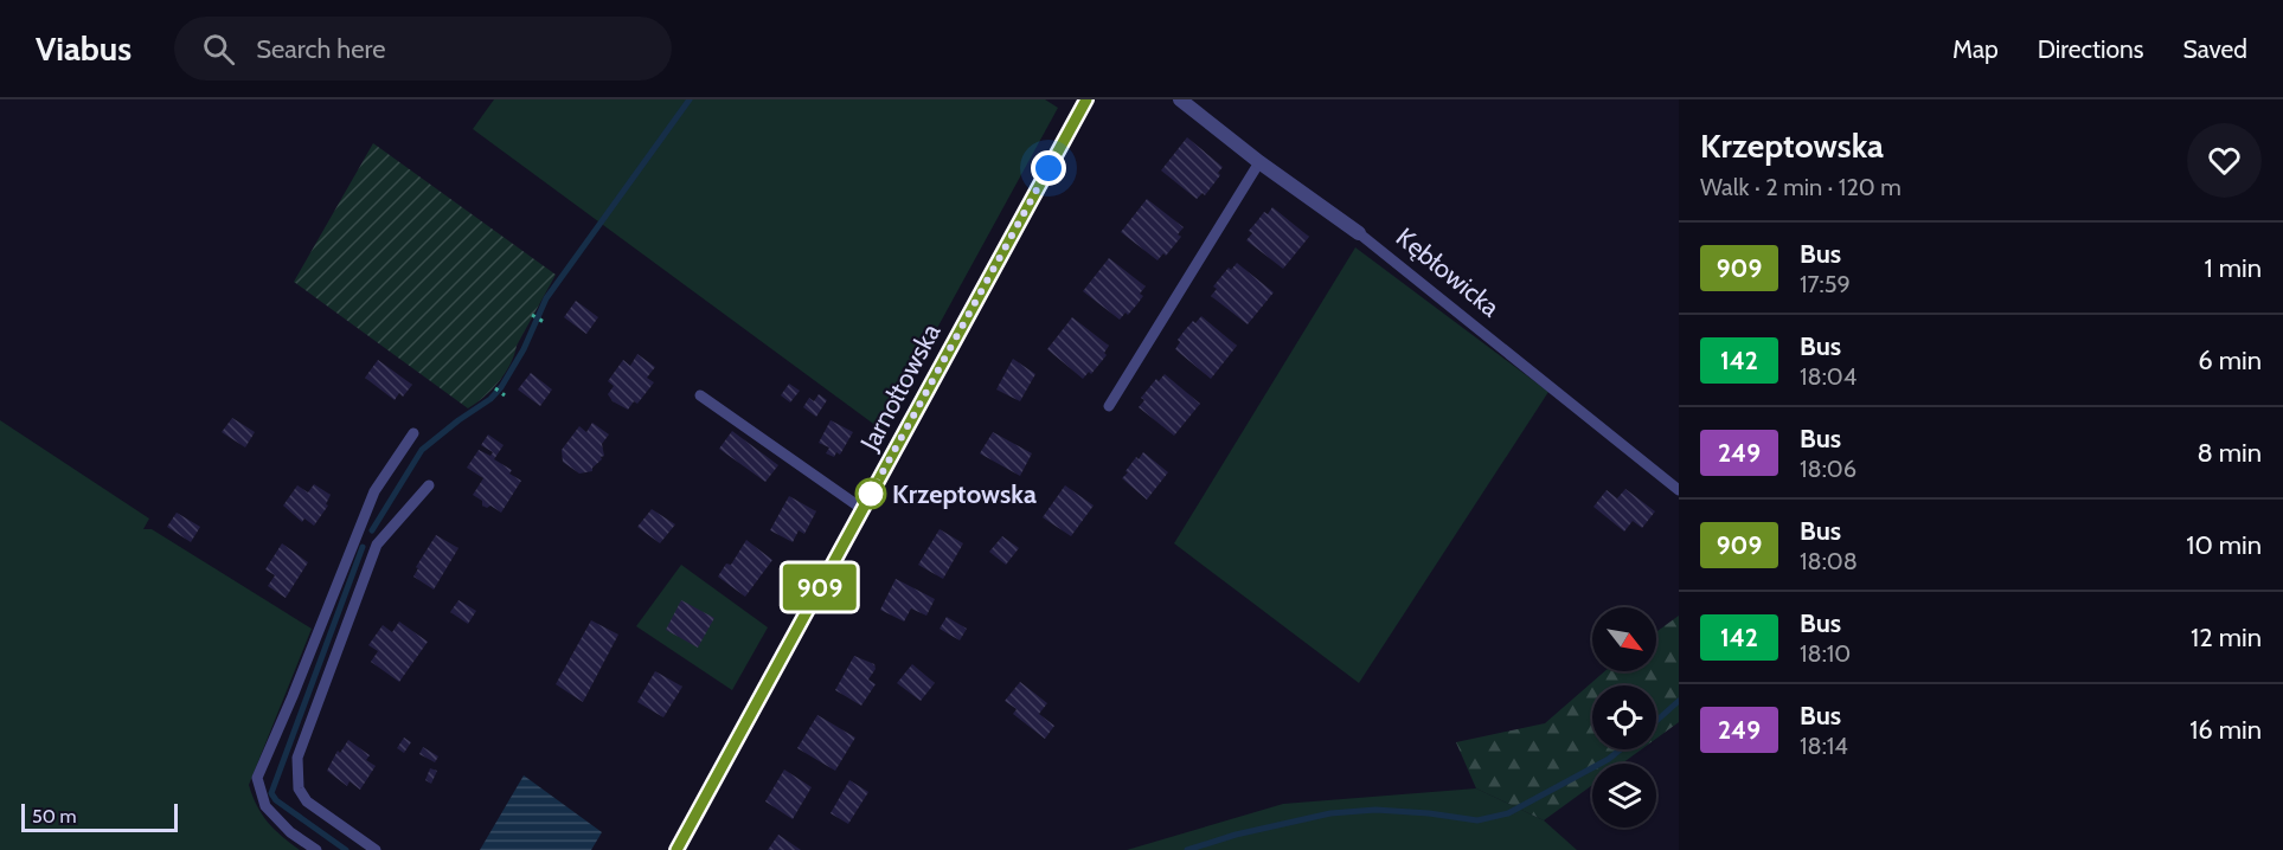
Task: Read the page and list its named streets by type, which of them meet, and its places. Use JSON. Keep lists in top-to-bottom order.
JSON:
{
  "streets": {
    "street": ["Kębłowicka", "Jarnołtowska"]
  },
  "places": ["Krzeptowska"],
  "lines": ["bus line 909"],
  "scale_bar": "50 m",
  "north": "bottom right",
  "page": {
    "header": "Viabus",
    "search": "Search here",
    "nav": ["Map", "Directions", "Saved"],
    "on_map": "909",
    "heading": ["Krzeptowska", "Walk · 2 min · 120 m"],
    "list": [
      {
        "mark": "909",
        "name": "Bus",
        "note": "17:59",
        "value": "1 min"
      },
      {
        "mark": "142",
        "name": "Bus",
        "note": "18:04",
        "value": "6 min"
      },
      {
        "mark": "249",
        "name": "Bus",
        "note": "18:06",
        "value": "8 min"
      },
      {
        "mark": "909",
        "name": "Bus",
        "note": "18:08",
        "value": "10 min"
      },
      {
        "mark": "142",
        "name": "Bus",
        "note": "18:10",
        "value": "12 min"
      },
      {
        "mark": "249",
        "name": "Bus",
        "note": "18:14",
        "value": "16 min"
      }
    ],
    "scale": "50 m"
  }
}
